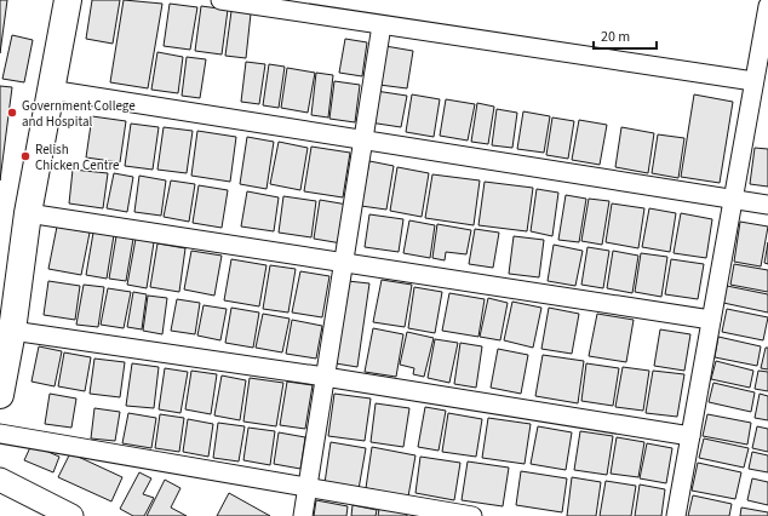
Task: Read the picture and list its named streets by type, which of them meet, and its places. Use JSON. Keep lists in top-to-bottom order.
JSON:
{
  "places": ["Government College and Hospital", "Relish Chicken Centre"],
  "scale_bar": "20 m"
}
